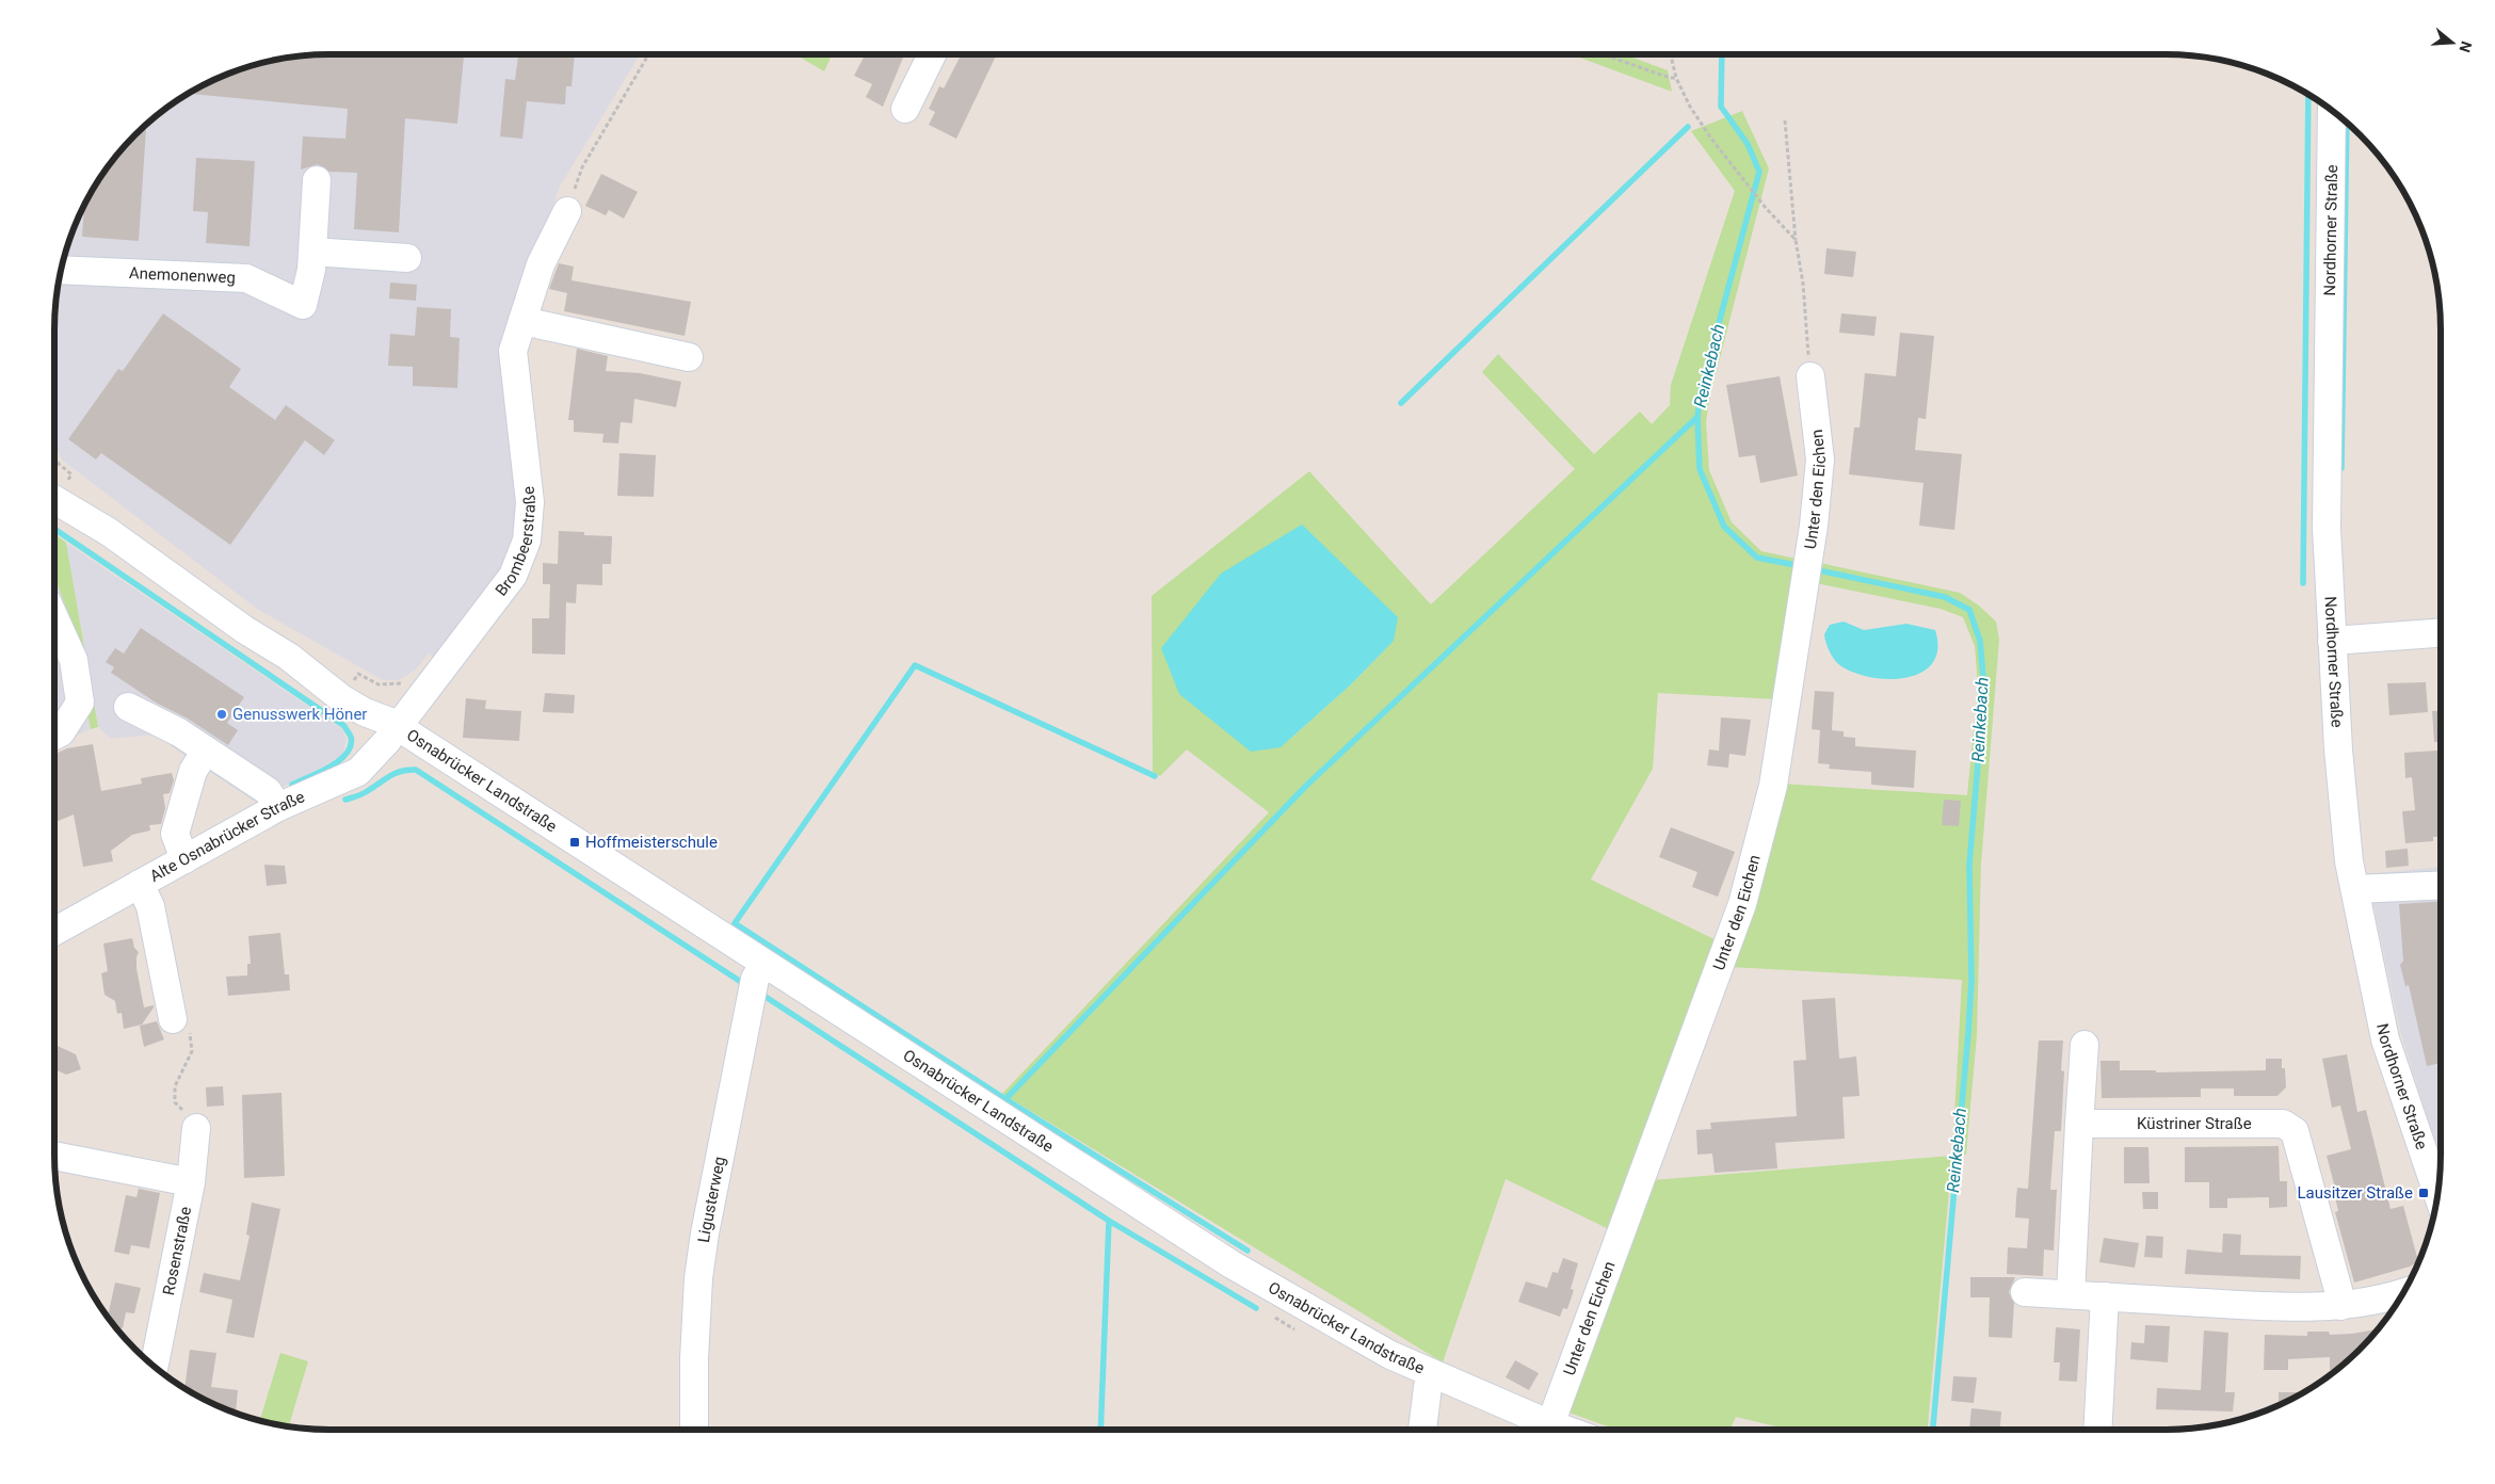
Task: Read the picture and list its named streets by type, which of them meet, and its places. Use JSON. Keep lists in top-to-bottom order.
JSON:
{
  "streets": {
    "street": [
      "Nordhorner Straße",
      "Anemonenweg",
      "Unter den Eichen",
      "Brombeerstraße",
      "Osnabrücker Landstraße",
      "Alte Osnabrücker Straße",
      "Küstriner Straße",
      "Ligusterweg",
      "Rosenstraße"
    ]
  },
  "crossings": [
    ["Unter den Eichen", "Osnabrücker Landstraße"],
    ["Brombeerstraße", "Osnabrücker Landstraße"],
    ["Brombeerstraße", "Alte Osnabrücker Straße"],
    ["Osnabrücker Landstraße", "Alte Osnabrücker Straße"],
    ["Osnabrücker Landstraße", "Ligusterweg"]
  ],
  "water": ["Reinkebach"],
  "places": {
    "other": ["Genusswerk Höner"],
    "transit": ["Hoffmeisterschule", "Lausitzer Straße"]
  },
  "north": "right"
}
